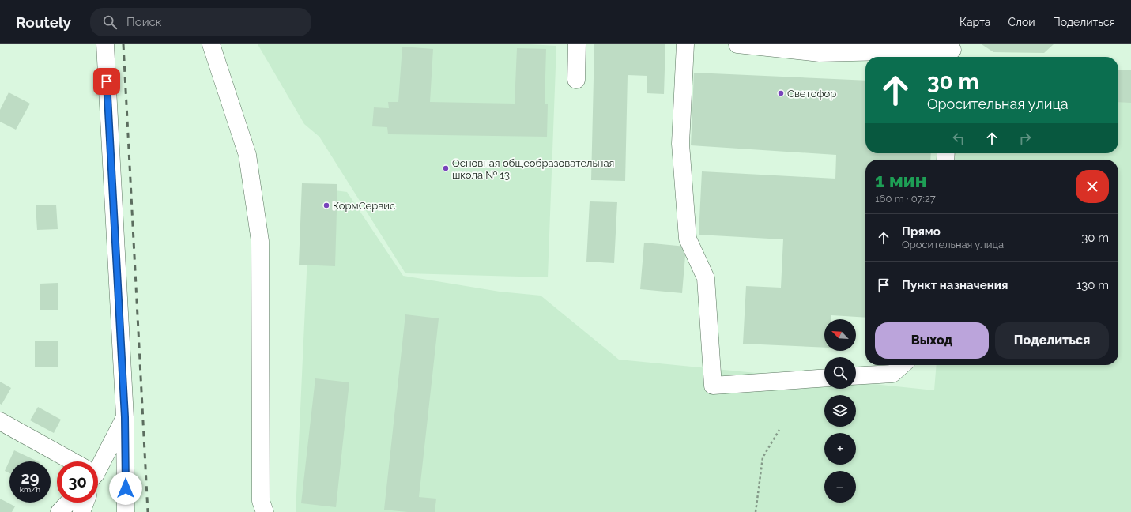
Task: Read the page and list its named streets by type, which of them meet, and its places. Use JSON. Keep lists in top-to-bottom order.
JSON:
{
  "places": ["Светофор", "Основная общеобразовательная школа № 13", "КормСервис"],
  "north": "top left",
  "page": {
    "header": "Routely",
    "search": "Поиск",
    "nav": ["Карта", "Слои", "Поделиться"],
    "turn": ["30 m", "Оросительная улица"],
    "heading": ["1 мин", "160 m · 07:27"],
    "list": [
      {
        "name": "Прямо",
        "note": "Оросительная улица",
        "value": "30 m"
      },
      {
        "name": "Пункт назначения",
        "value": "130 m"
      }
    ],
    "buttons": ["Выход", "Поделиться"],
    "map_buttons": ["+", "−"],
    "speed": "29 km/h",
    "limit": "30"
  }
}
